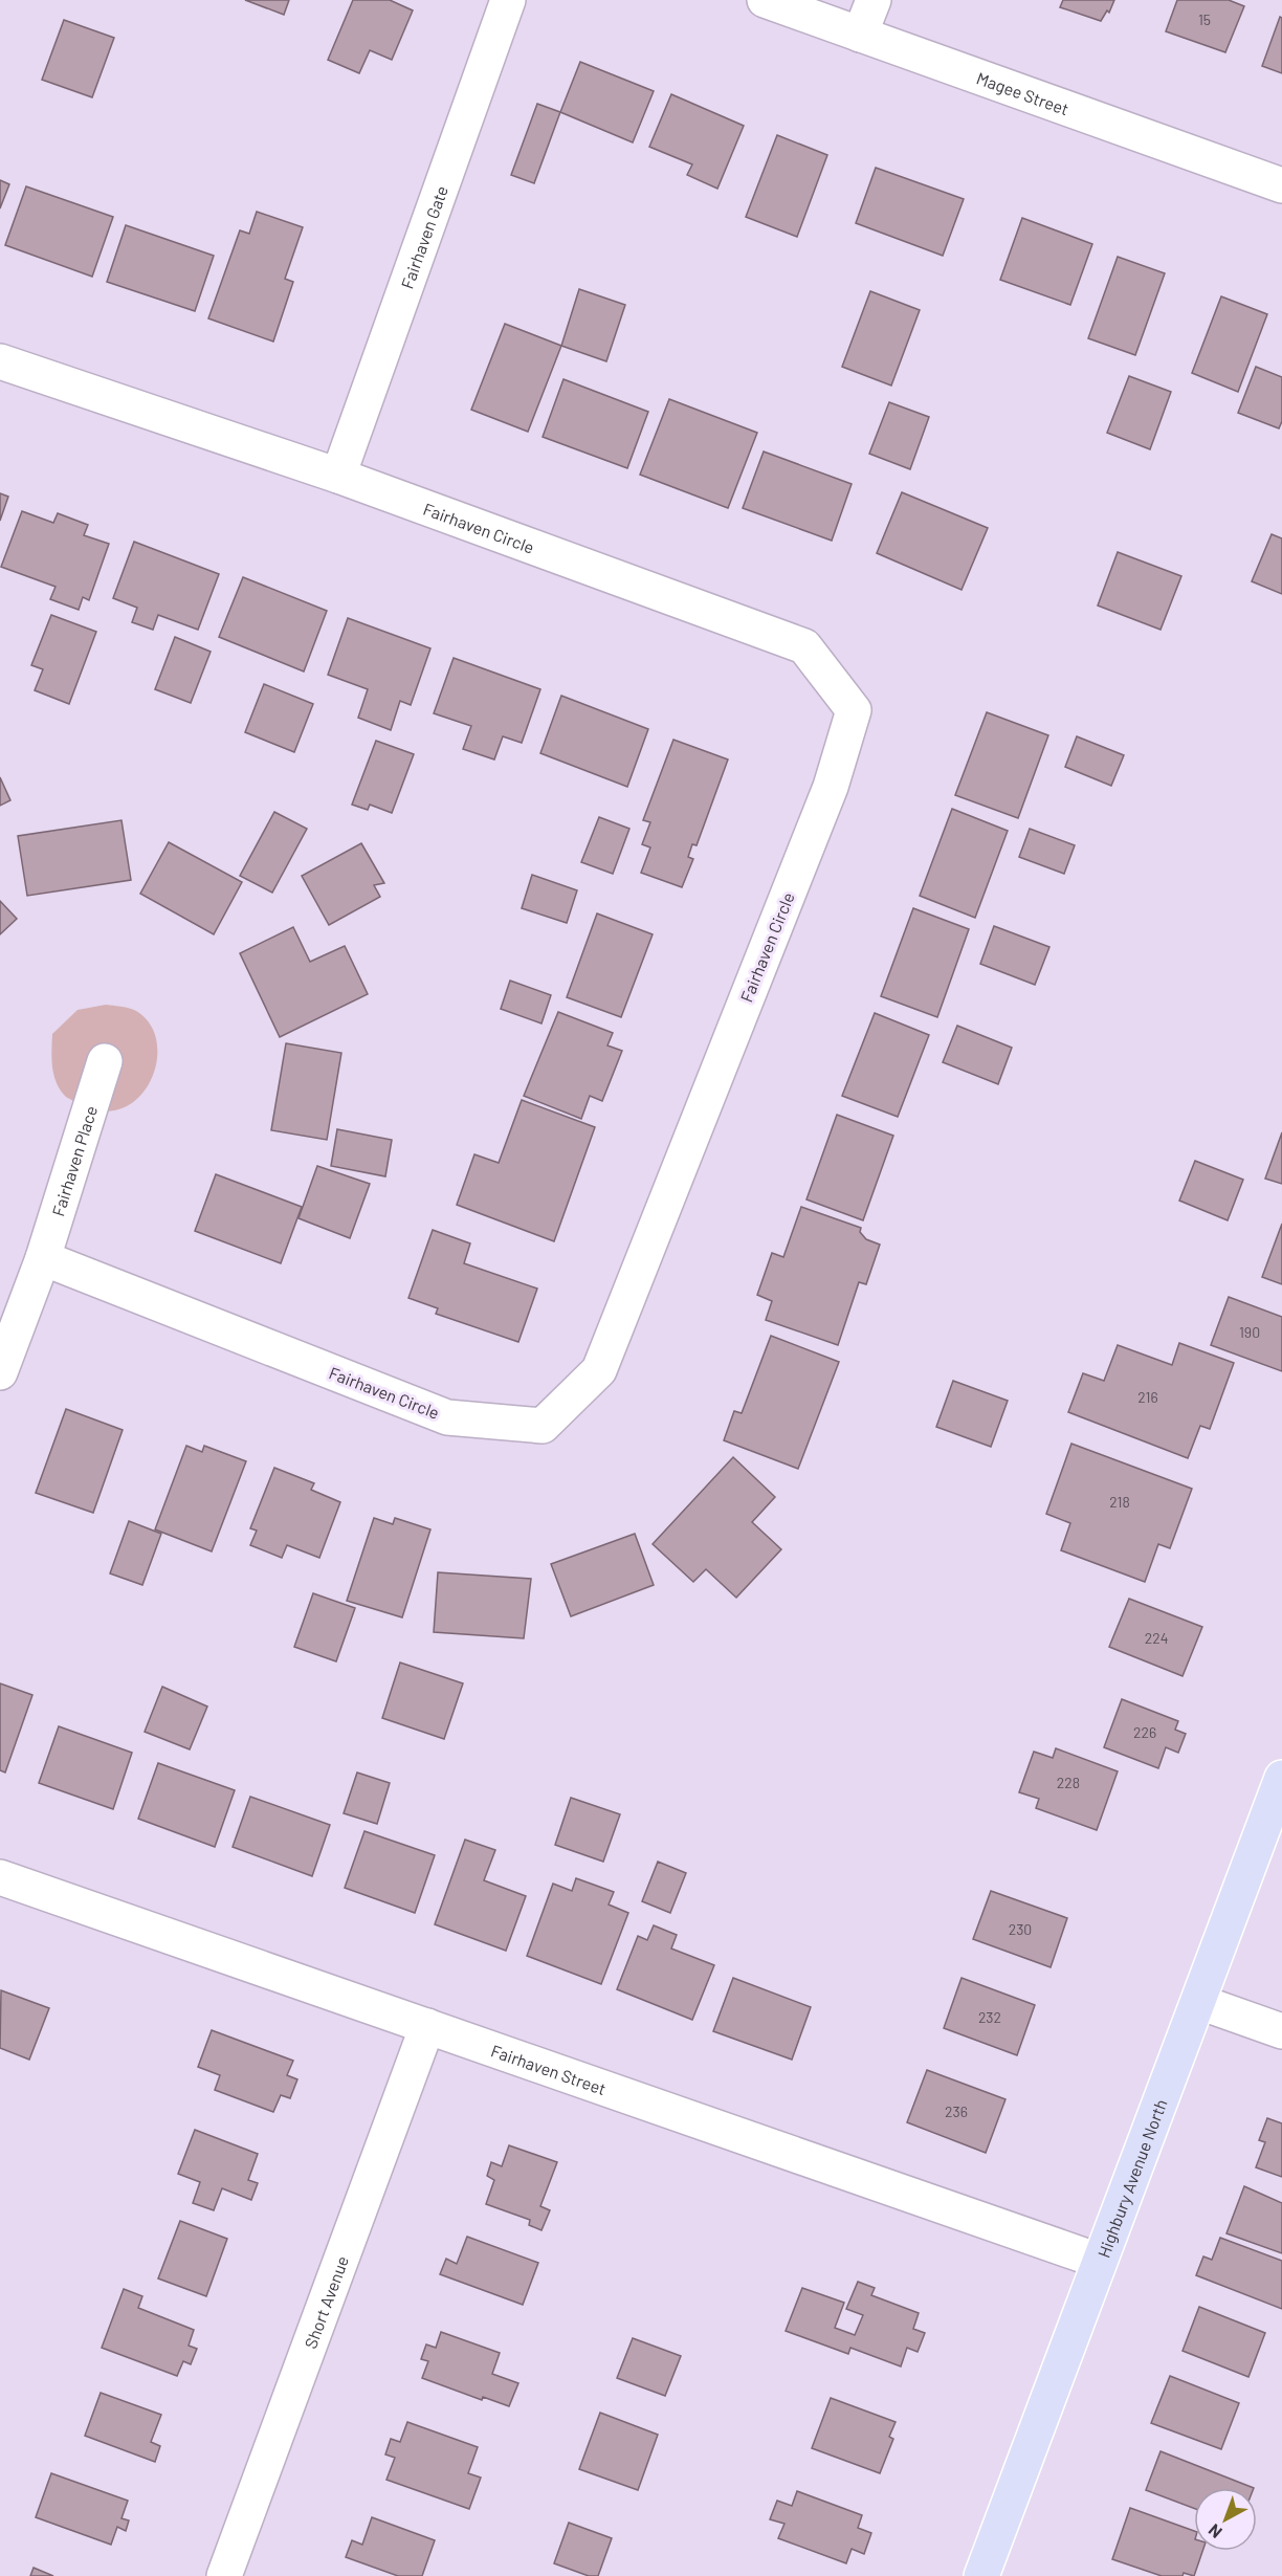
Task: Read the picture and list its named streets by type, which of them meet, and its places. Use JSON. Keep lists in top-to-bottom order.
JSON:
{
  "streets": {
    "main road": ["Highbury Avenue North"],
    "street": [
      "Magee Street",
      "Fairhaven Gate",
      "Fairhaven Circle",
      "Fairhaven Place",
      "Fairhaven Street",
      "Short Avenue"
    ]
  },
  "crossings": [
    ["Fairhaven Gate", "Fairhaven Circle"],
    ["Fairhaven Circle", "Fairhaven Place"],
    ["Fairhaven Street", "Highbury Avenue North"],
    ["Fairhaven Street", "Short Avenue"]
  ],
  "house_numbers": [
    "15",
    "190",
    "216",
    "218",
    "224",
    "226",
    "228",
    "230",
    "232",
    "236"
  ],
  "north": "bottom left"
}
